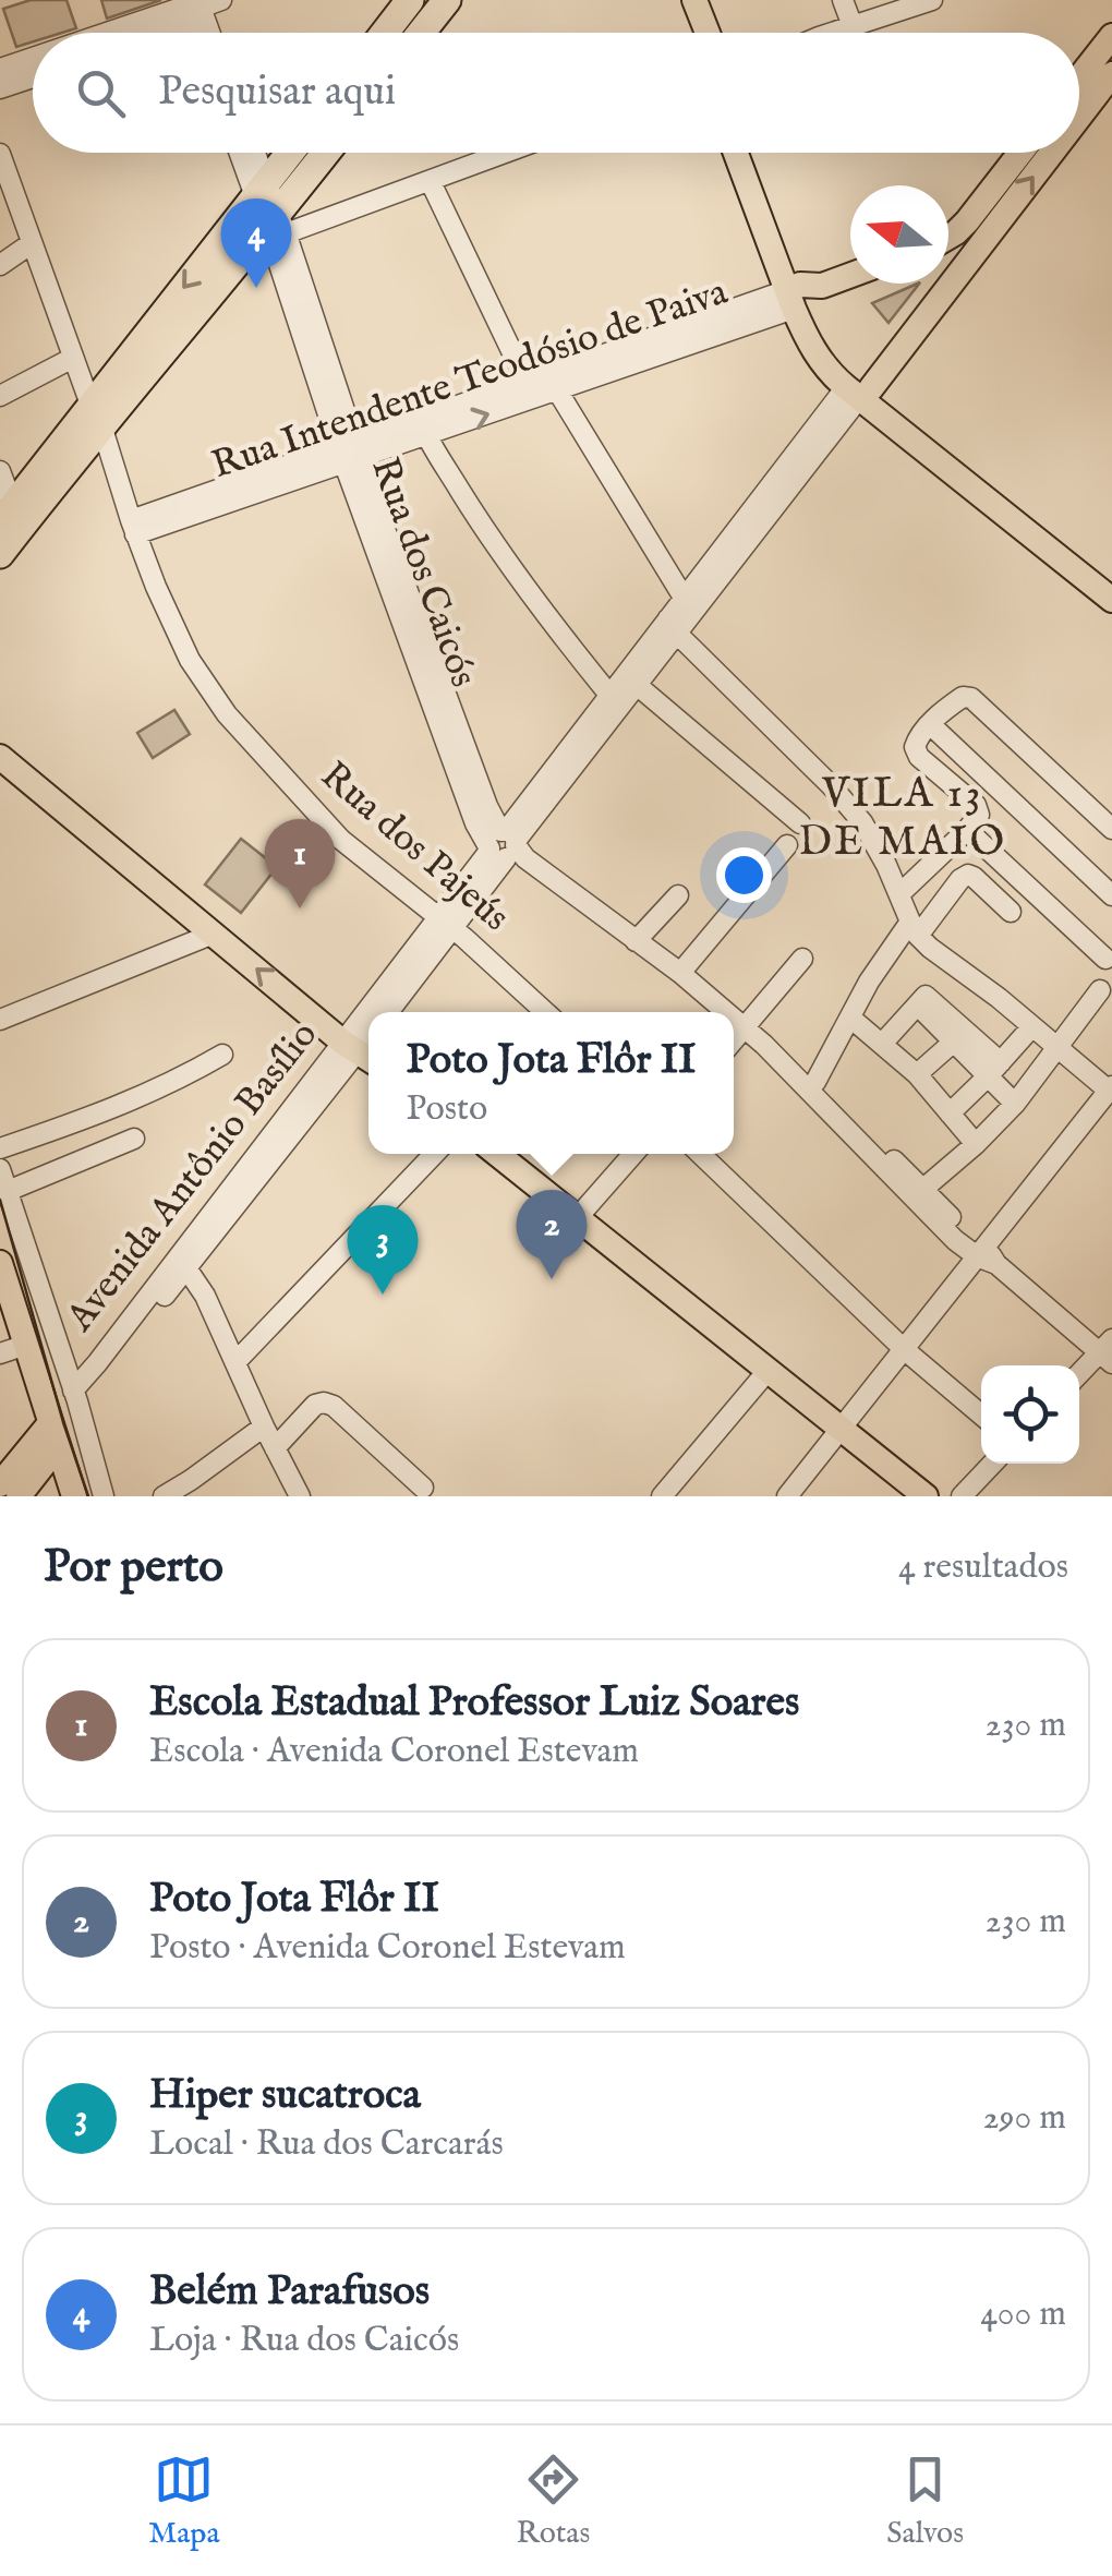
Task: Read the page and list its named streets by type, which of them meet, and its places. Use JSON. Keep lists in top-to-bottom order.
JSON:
{
  "streets": {
    "main road": ["Rua Intendente Teodósio de Paiva", "Avenida Antônio Basílio"],
    "street": ["Rua dos Caicós", "Rua dos Pajeús"]
  },
  "crossings": [
    ["Rua Intendente Teodósio de Paiva", "Rua dos Caicós"],
    ["Rua Intendente Teodósio de Paiva", "Rua dos Pajeús"],
    ["Rua dos Caicós", "Avenida Antônio Basílio"],
    ["Rua dos Pajeús", "Avenida Antônio Basílio"]
  ],
  "districts": ["VILA 13 DE MAIO"],
  "north": "left",
  "page": {
    "search": "Pesquisar aqui",
    "pins": [
      "4",
      "1",
      "2",
      "3"
    ],
    "popup": ["Poto Jota Flôr II", "Posto"],
    "heading": ["Por perto", "4 resultados"],
    "list": [
      {
        "mark": "1",
        "name": "Escola Estadual Professor Luiz Soares",
        "note": "Escola · Avenida Coronel Estevam",
        "value": "230 m"
      },
      {
        "mark": "2",
        "name": "Poto Jota Flôr II",
        "note": "Posto · Avenida Coronel Estevam",
        "value": "230 m"
      },
      {
        "mark": "3",
        "name": "Hiper sucatroca",
        "note": "Local · Rua dos Carcarás",
        "value": "290 m"
      },
      {
        "mark": "4",
        "name": "Belém Parafusos",
        "note": "Loja · Rua dos Caicós",
        "value": "400 m"
      }
    ],
    "nav": ["Mapa", "Rotas", "Salvos"]
  }
}
